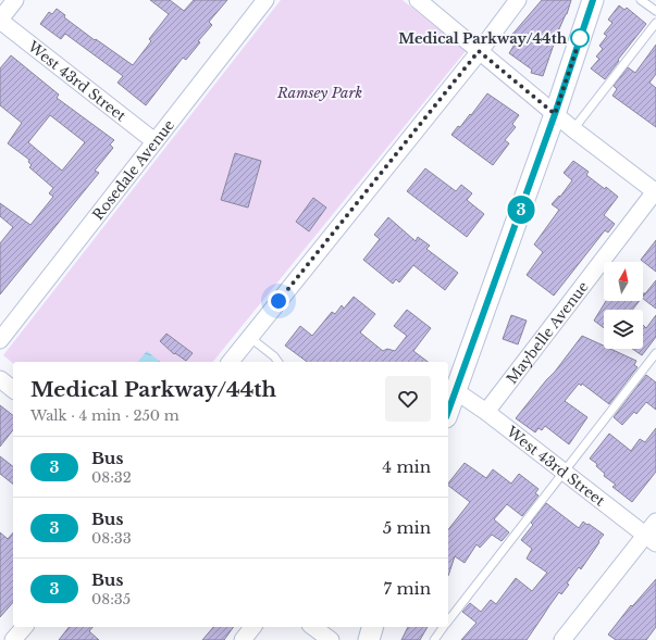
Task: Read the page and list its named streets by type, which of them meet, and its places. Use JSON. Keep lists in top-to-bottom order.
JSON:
{
  "streets": {
    "street": ["West 43rd Street", "Rosedale Avenue", "Maybelle Avenue"]
  },
  "crossings": [
    ["West 43rd Street", "Rosedale Avenue"],
    ["West 43rd Street", "Maybelle Avenue"]
  ],
  "parks": ["Ramsey Park"],
  "places": ["Medical Parkway/44th"],
  "lines": ["bus line 3"],
  "north": "top",
  "page": {
    "on_map": "3",
    "heading": ["Medical Parkway/44th", "Walk · 4 min · 250 m"],
    "list": [
      {
        "mark": "3",
        "name": "Bus",
        "note": "08:32",
        "value": "4 min"
      },
      {
        "mark": "3",
        "name": "Bus",
        "note": "08:33",
        "value": "5 min"
      },
      {
        "mark": "3",
        "name": "Bus",
        "note": "08:35",
        "value": "7 min"
      }
    ]
  }
}
